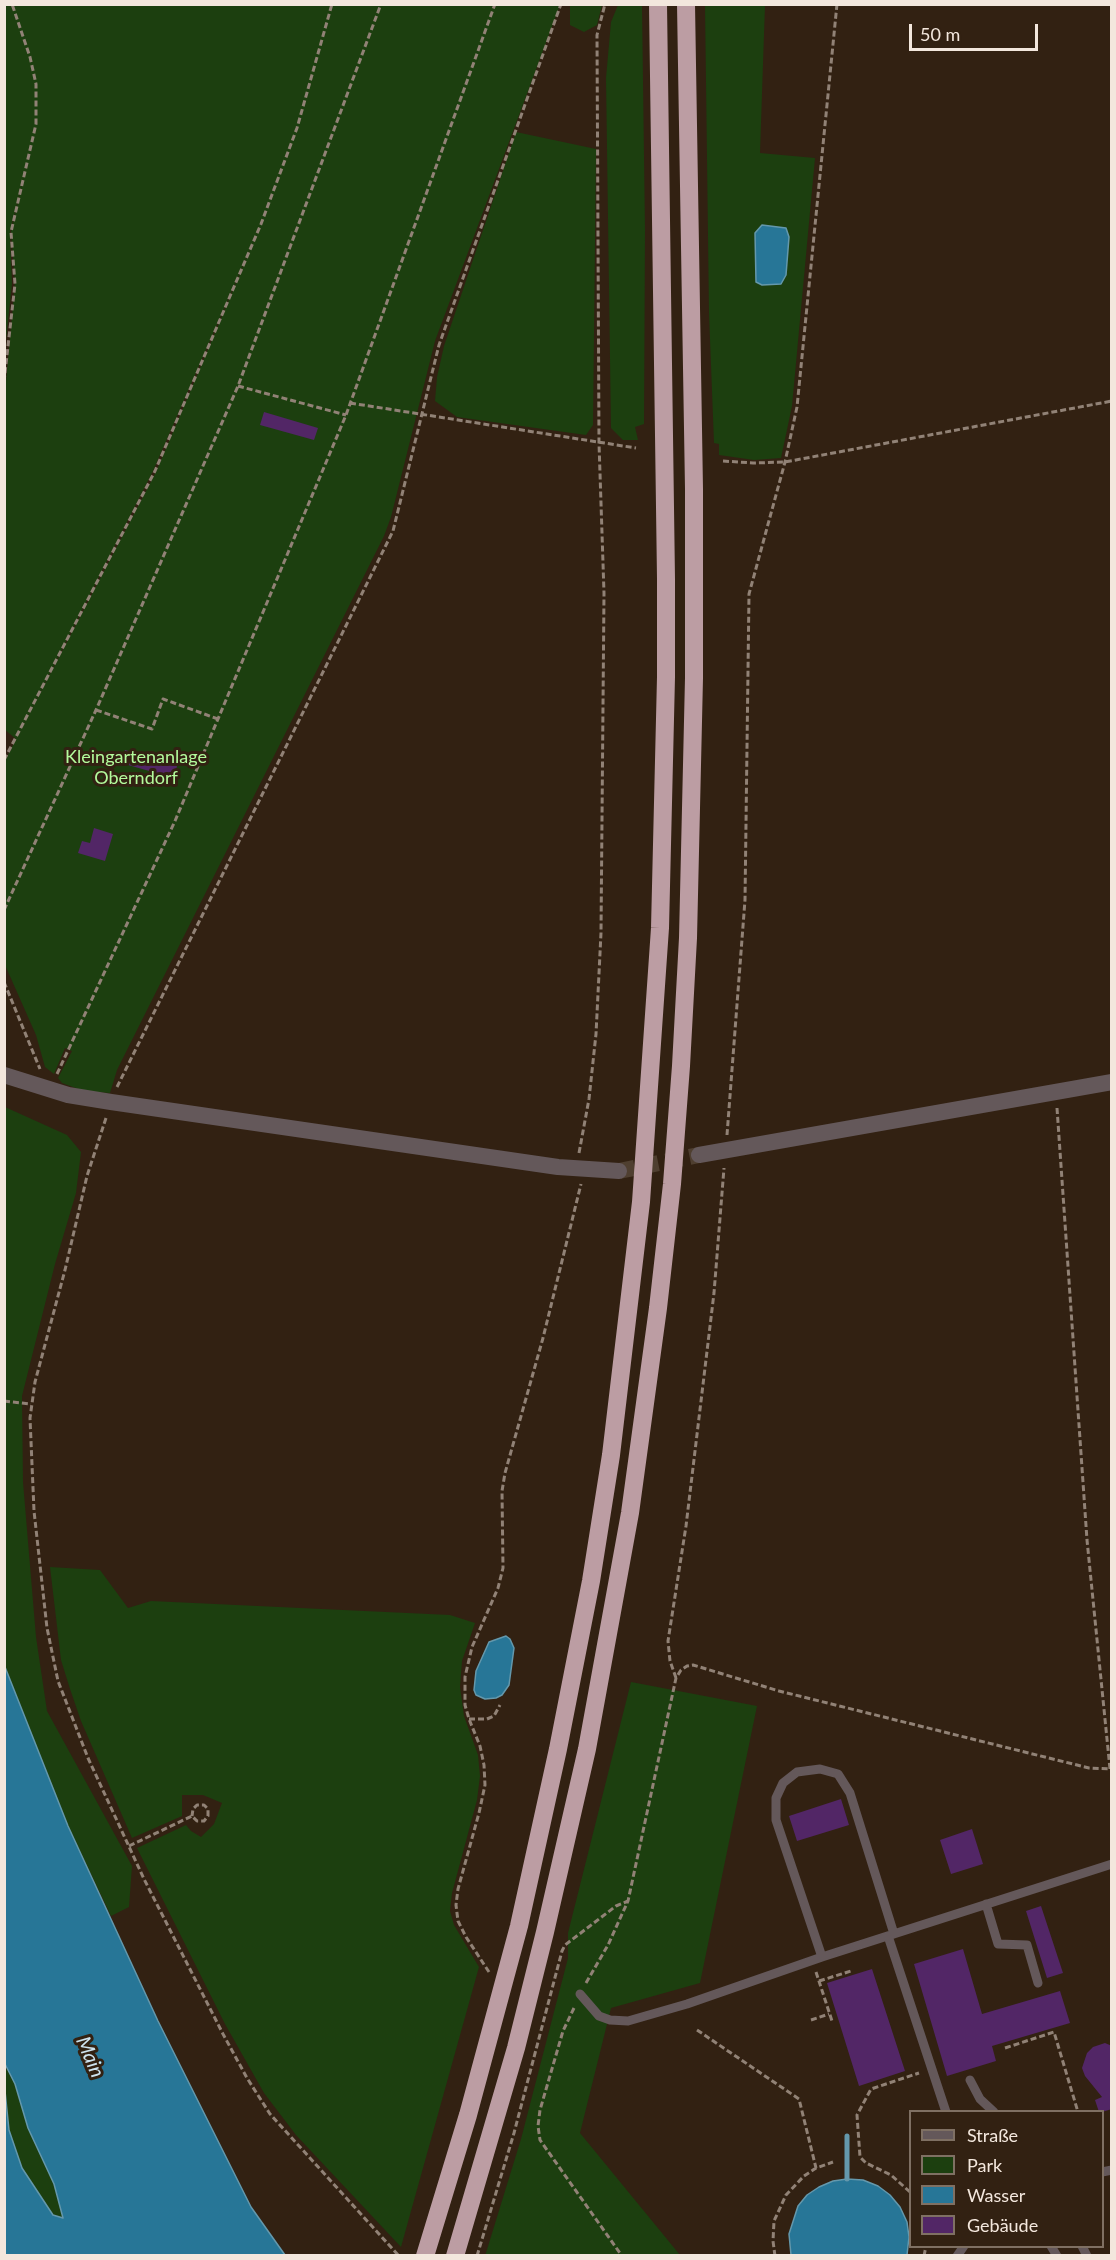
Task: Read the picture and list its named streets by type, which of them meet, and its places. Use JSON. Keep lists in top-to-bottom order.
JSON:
{
  "water": ["Main"],
  "parks": ["Kleingartenanlage Oberndorf"],
  "legend": [
    "Straße",
    "Park",
    "Wasser",
    "Gebäude"
  ],
  "scale_bar": "50 m"
}
